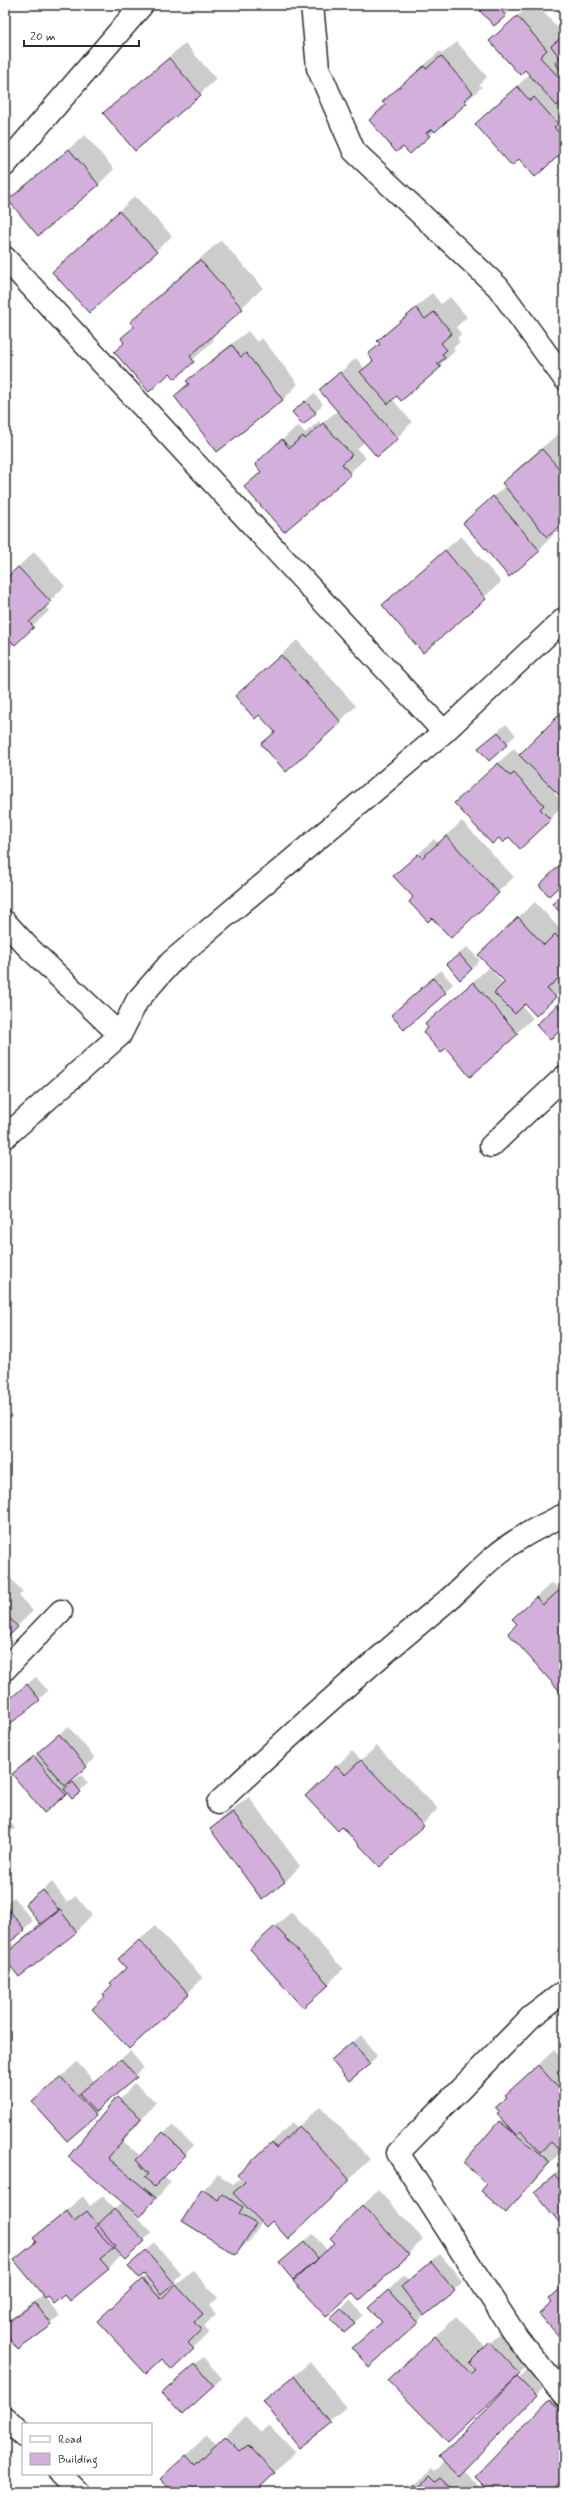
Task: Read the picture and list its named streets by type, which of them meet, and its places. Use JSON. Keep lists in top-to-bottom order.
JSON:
{
  "legend": ["Road", "Building"],
  "scale_bar": "20 m"
}
